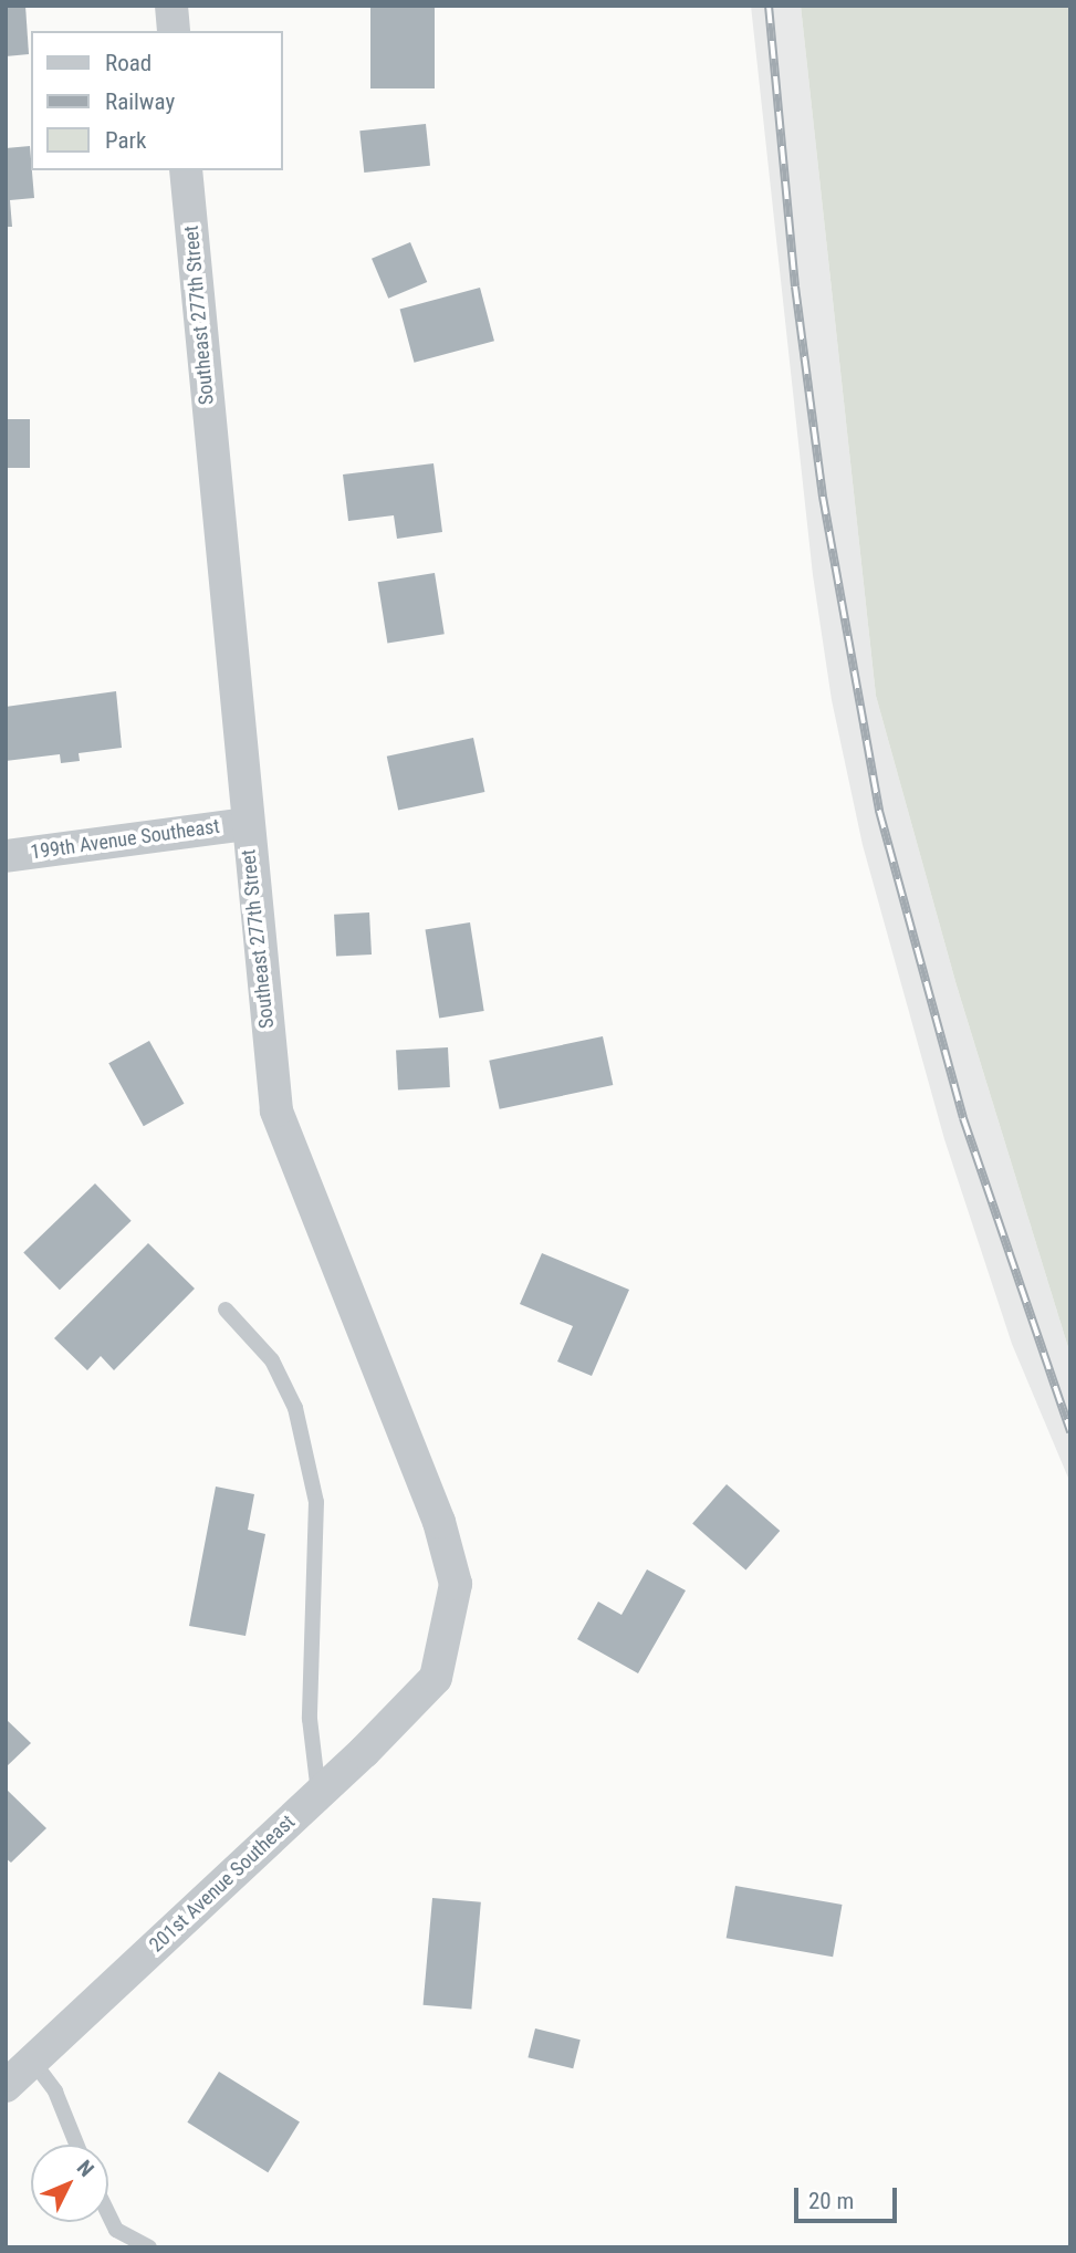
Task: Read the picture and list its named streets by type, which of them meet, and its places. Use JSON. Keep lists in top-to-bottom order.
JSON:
{
  "streets": {
    "street": ["Southeast 277th Street", "199th Avenue Southeast", "201st Avenue Southeast"]
  },
  "crossings": [
    ["Southeast 277th Street", "199th Avenue Southeast"],
    ["Southeast 277th Street", "201st Avenue Southeast"]
  ],
  "legend": ["Road", "Railway", "Park"],
  "scale_bar": "20 m",
  "north": "top right"
}
